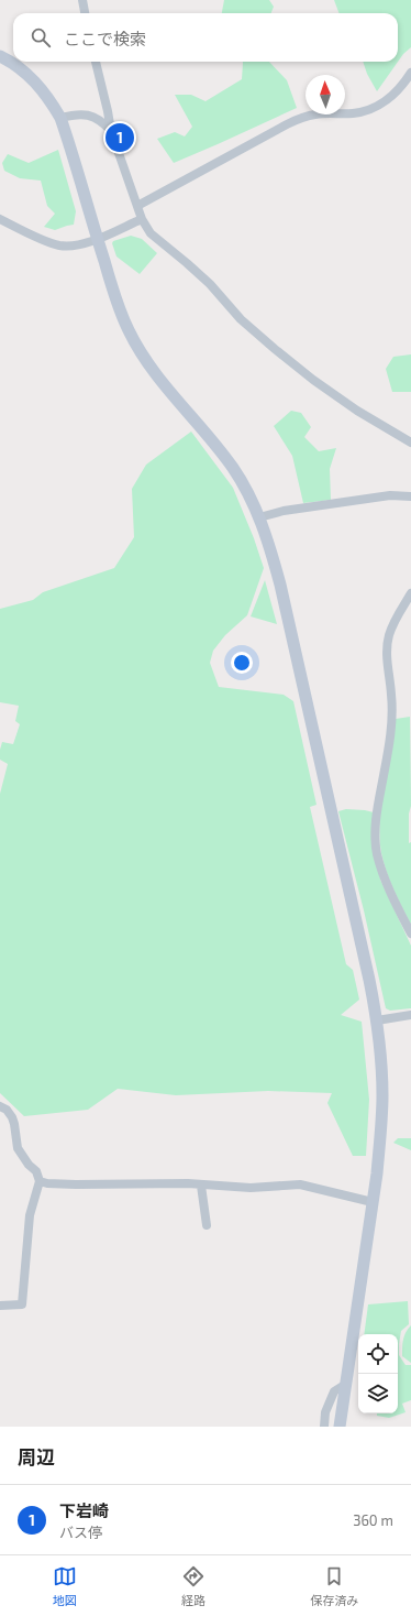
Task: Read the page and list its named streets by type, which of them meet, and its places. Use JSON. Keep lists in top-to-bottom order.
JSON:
{
  "north": "top",
  "page": {
    "search": "ここで検索",
    "pins": "1",
    "heading": "周辺",
    "list": [
      {
        "mark": "1",
        "name": "下岩崎",
        "note": "バス停",
        "value": "360 m"
      }
    ],
    "nav": ["地図", "経路", "保存済み"]
  }
}
